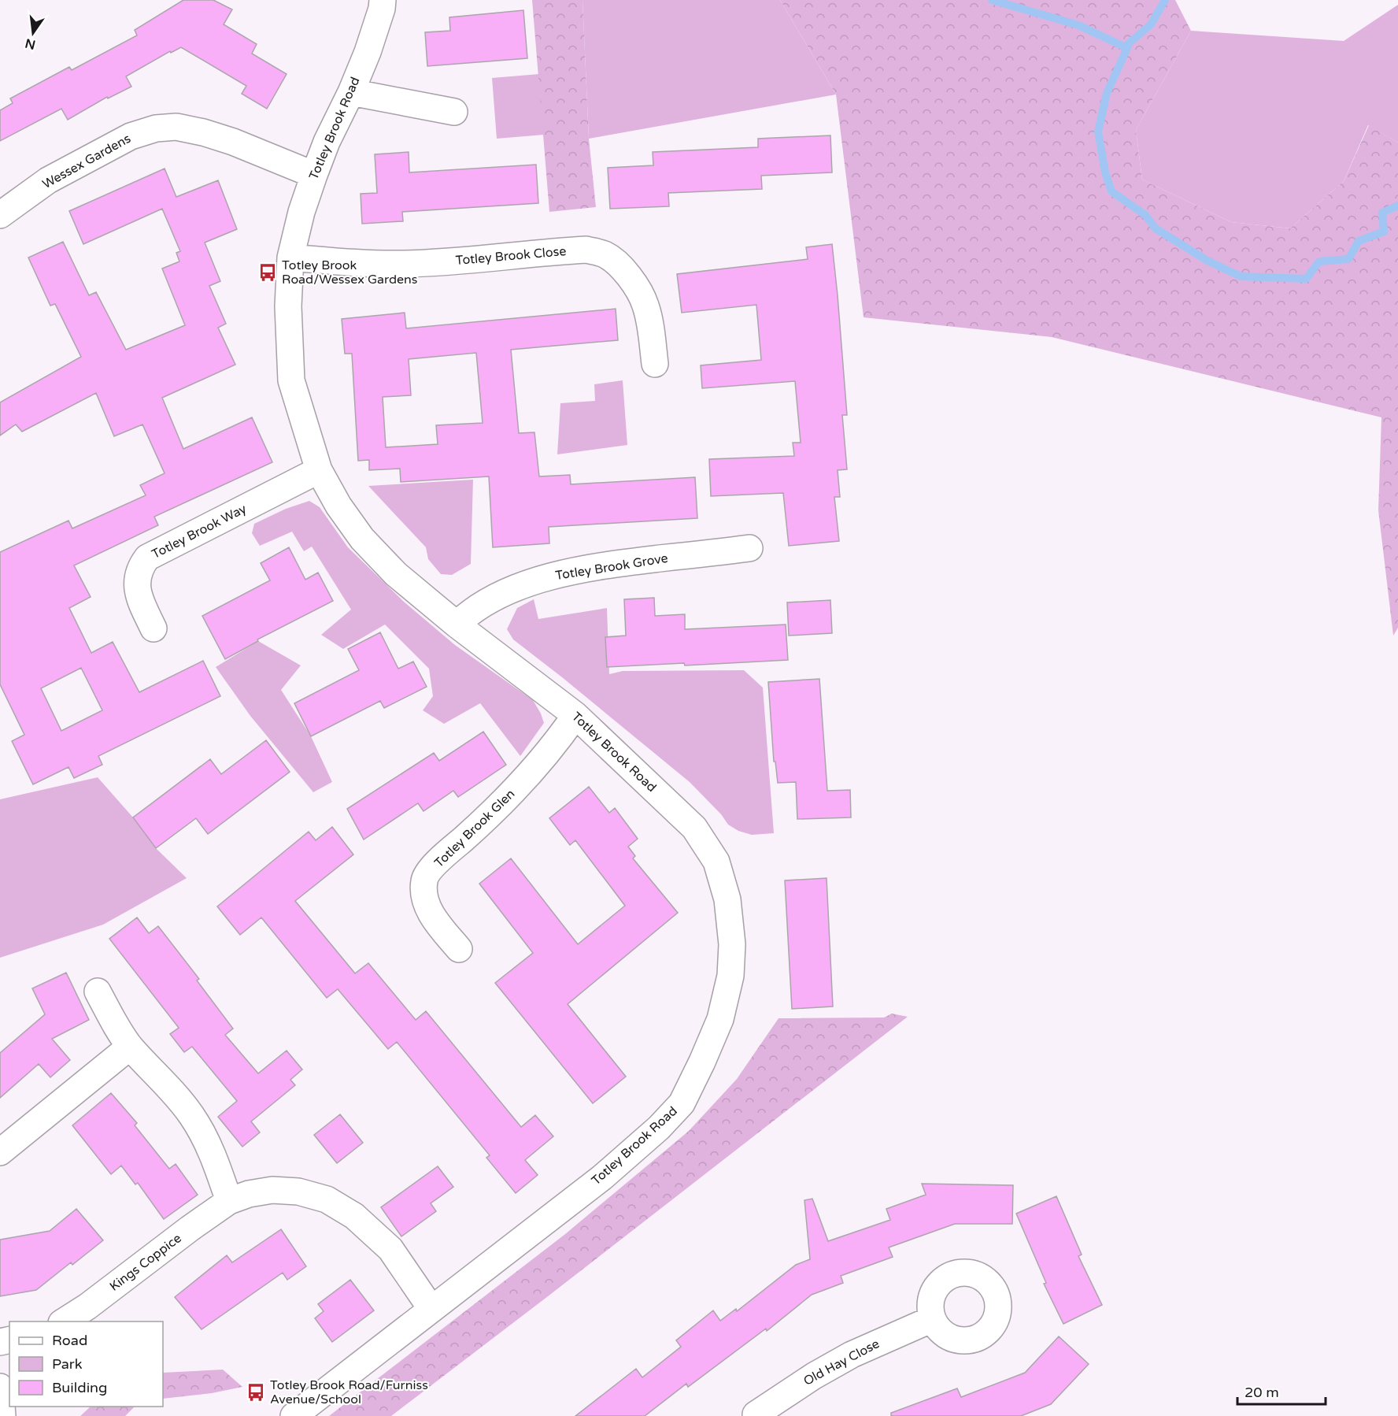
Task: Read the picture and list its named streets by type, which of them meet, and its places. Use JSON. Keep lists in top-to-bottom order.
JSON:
{
  "streets": {
    "street": [
      "Totley Brook Road",
      "Wessex Gardens",
      "Totley Brook Close",
      "Totley Brook Way",
      "Totley Brook Grove",
      "Totley Brook Glen",
      "Kings Coppice",
      "Old Hay Close"
    ]
  },
  "crossings": [
    ["Totley Brook Road", "Wessex Gardens"],
    ["Totley Brook Road", "Totley Brook Close"],
    ["Totley Brook Road", "Totley Brook Way"],
    ["Totley Brook Road", "Totley Brook Grove"],
    ["Totley Brook Road", "Totley Brook Glen"],
    ["Totley Brook Road", "Kings Coppice"]
  ],
  "places": {
    "bus stop": ["Totley Brook Road/Wessex Gardens", "Totley Brook Road/Furniss Avenue/School"]
  },
  "legend": ["Road", "Park", "Building"],
  "scale_bar": "20 m",
  "north": "bottom"
}
